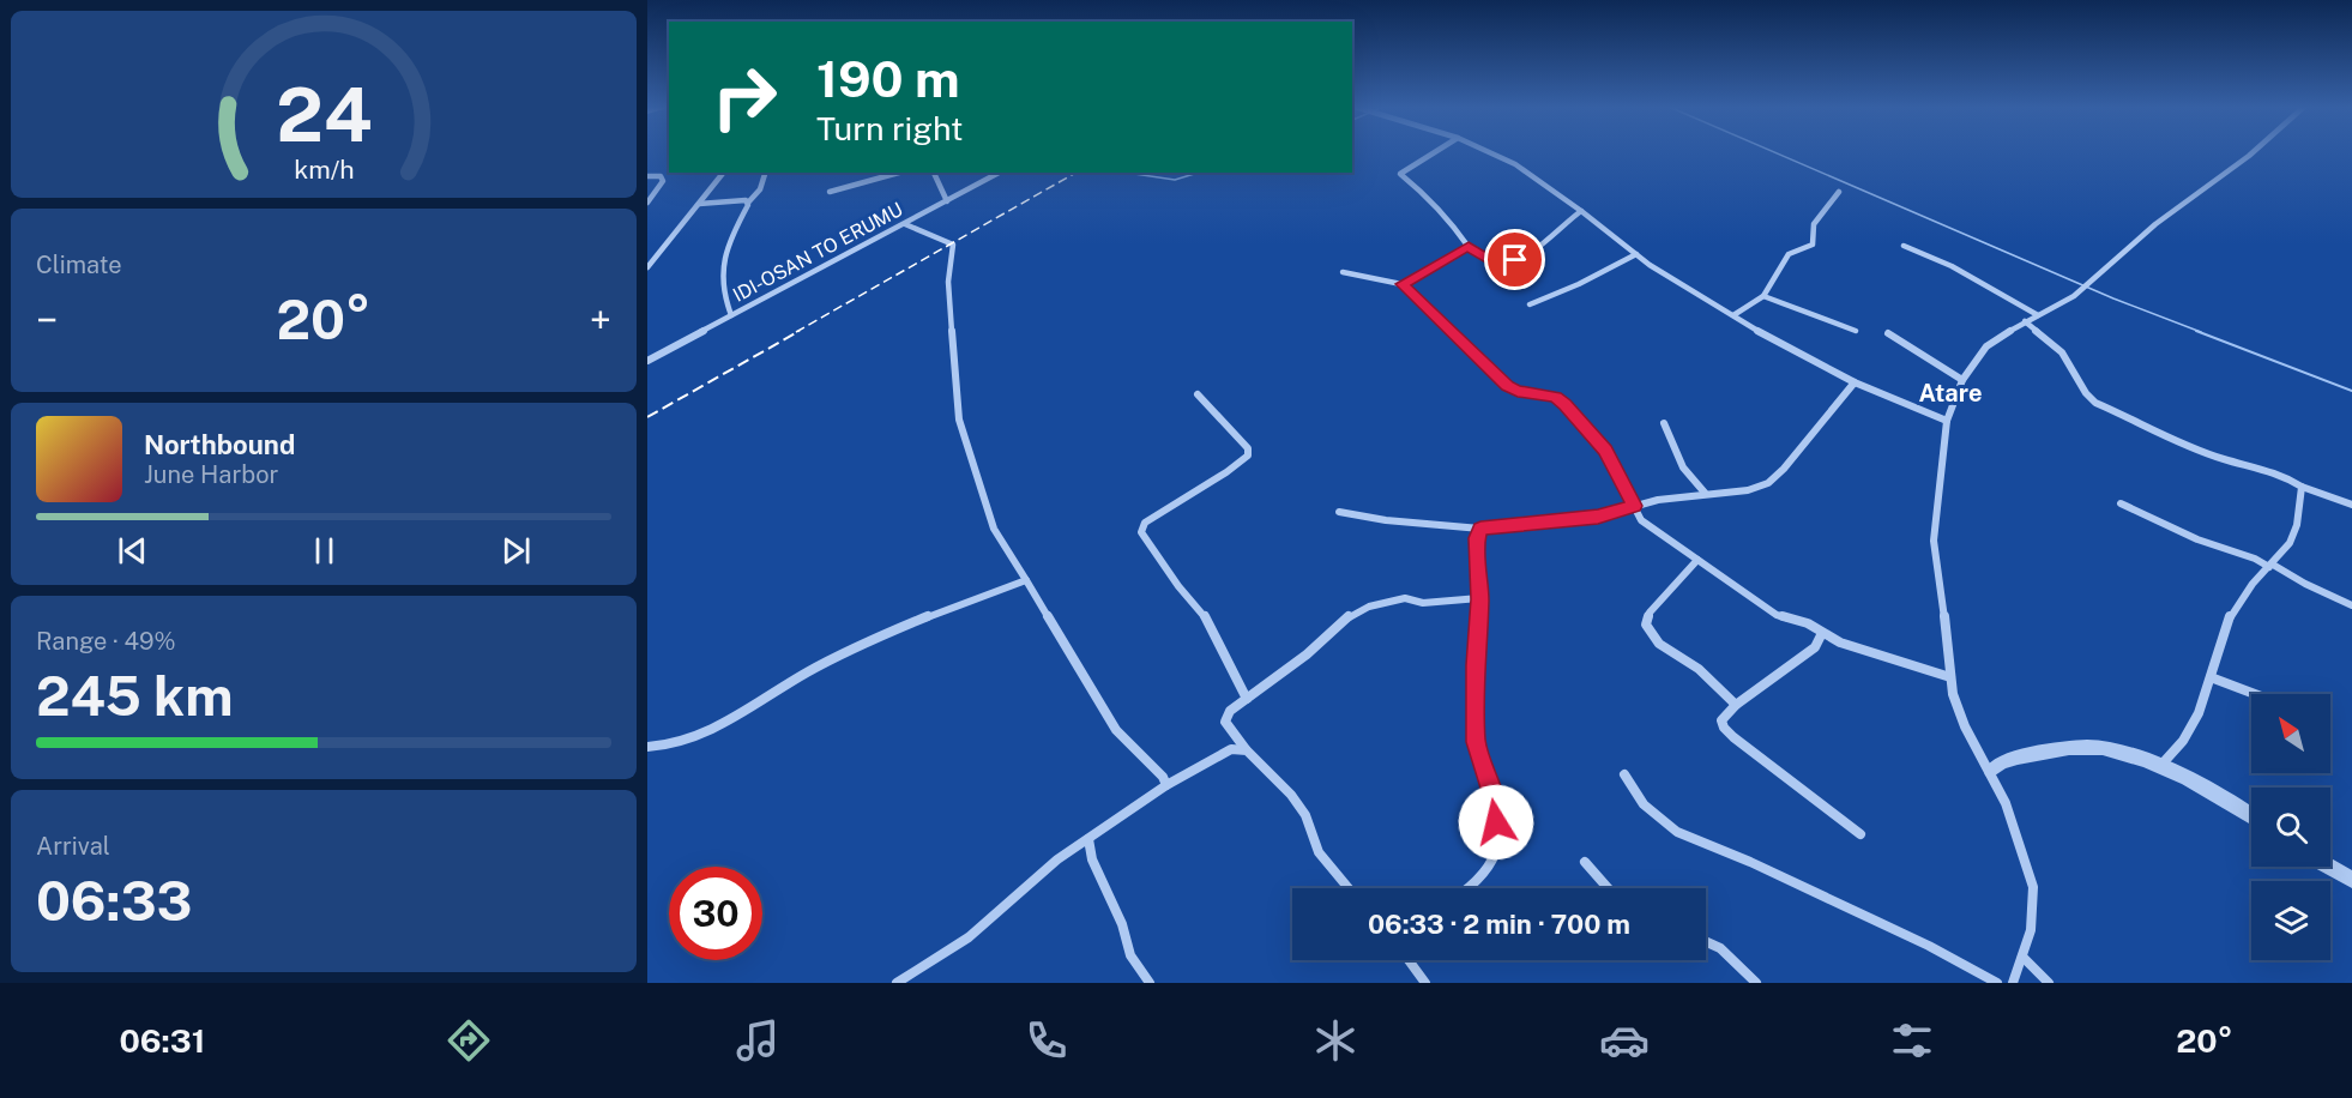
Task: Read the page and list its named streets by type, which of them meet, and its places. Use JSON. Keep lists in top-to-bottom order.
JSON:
{
  "streets": {
    "street": ["IDI-OSAN TO ERUMU"]
  },
  "districts": ["Atare"],
  "north": "top left",
  "page": {
    "turn": ["190 m", "Turn right"],
    "tile": [
      "Climate",
      ["Range · 49%", "245 km"],
      ["Arrival", "06:33"]
    ],
    "heat": ["−", "20°", "+"],
    "song": ["Northbound", "June Harbor"],
    "limit": "30",
    "trip": "06:33 · 2 min · 700 m",
    "tabs": ["06:31", "20°"],
    "gauge": ["24", "km/h"]
  }
}
